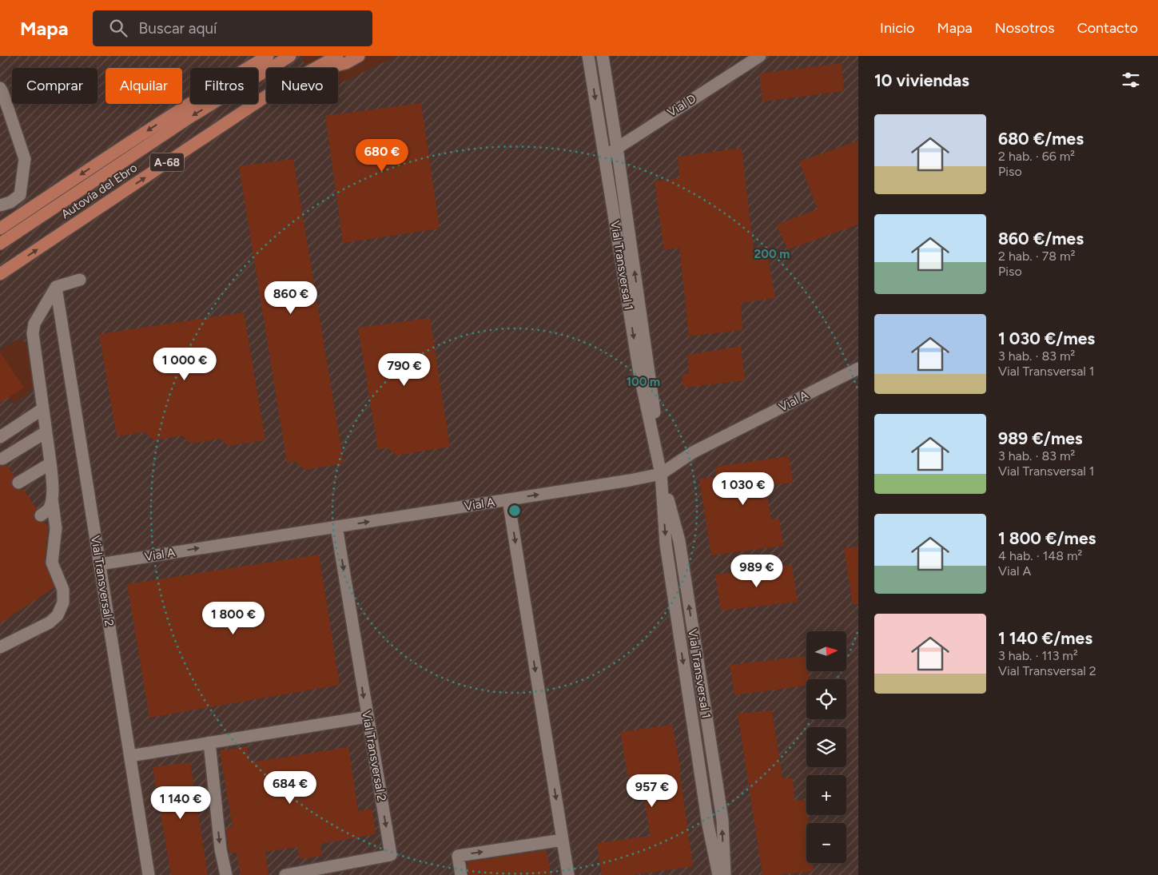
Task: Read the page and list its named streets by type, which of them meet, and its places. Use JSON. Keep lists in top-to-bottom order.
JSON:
{
  "streets": {
    "highway": ["A-68", "Autovía del Ebro"],
    "street": [
      "Vial D",
      "Vial Transversal 1",
      "Vial A",
      "Vial Transversal 2"
    ]
  },
  "crossings": [
    ["Vial D", "Vial Transversal 1"],
    ["Vial Transversal 1", "Vial A"],
    ["Vial A", "Vial Transversal 2"]
  ],
  "one_way": ["Vial A"],
  "north": "right",
  "page": {
    "header": "Mapa",
    "search": "Buscar aquí",
    "nav": [
      "Inicio",
      "Mapa",
      "Nosotros",
      "Contacto"
    ],
    "heading": "10 viviendas",
    "chip": [
      "Comprar",
      "Alquilar",
      "Filtros",
      "Nuevo"
    ],
    "list": [
      {
        "name": "680 €/mes",
        "note": "2 hab. · 66 m² · Piso"
      },
      {
        "name": "860 €/mes",
        "note": "2 hab. · 78 m² · Piso"
      },
      {
        "name": "1 030 €/mes",
        "note": "3 hab. · 83 m² · Vial Transversal 1"
      },
      {
        "name": "989 €/mes",
        "note": "3 hab. · 83 m² · Vial Transversal 1"
      },
      {
        "name": "1 800 €/mes",
        "note": "4 hab. · 148 m² · Vial A"
      },
      {
        "name": "1 140 €/mes",
        "note": "3 hab. · 113 m² · Vial Transversal 2"
      }
    ],
    "price": [
      "680 €",
      "860 €",
      "1 000 €",
      "790 €",
      "1 030 €",
      "989 €",
      "1 800 €",
      "684 €",
      "957 €",
      "1 140 €"
    ],
    "map_buttons": ["+", "−"]
  },
  "rings": ["200 m", "100 m"]
}
